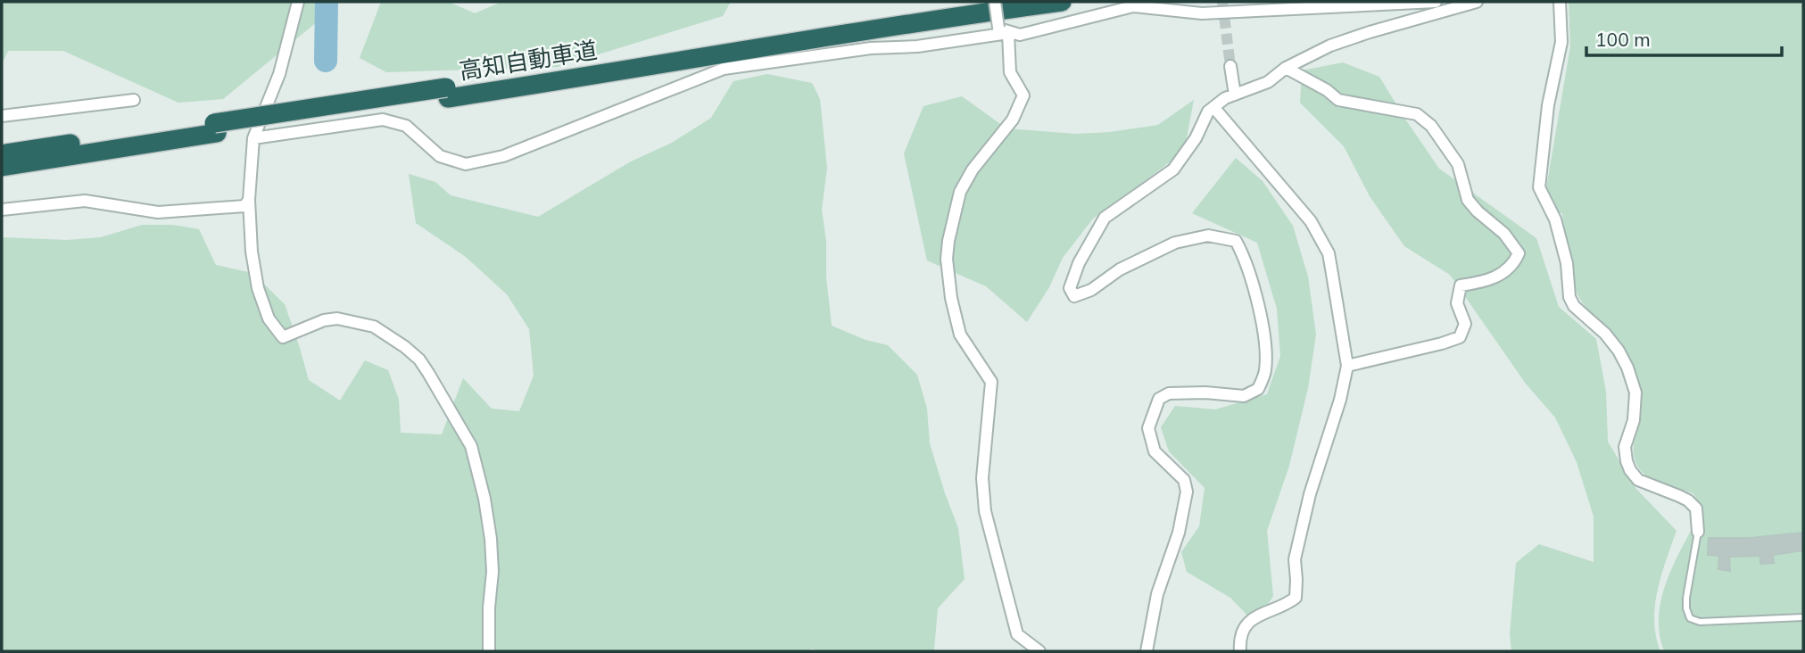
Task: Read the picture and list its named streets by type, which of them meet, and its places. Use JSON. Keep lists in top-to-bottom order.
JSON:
{
  "streets": {
    "highway": ["高知自動車道"]
  },
  "scale_bar": "100 m"
}
